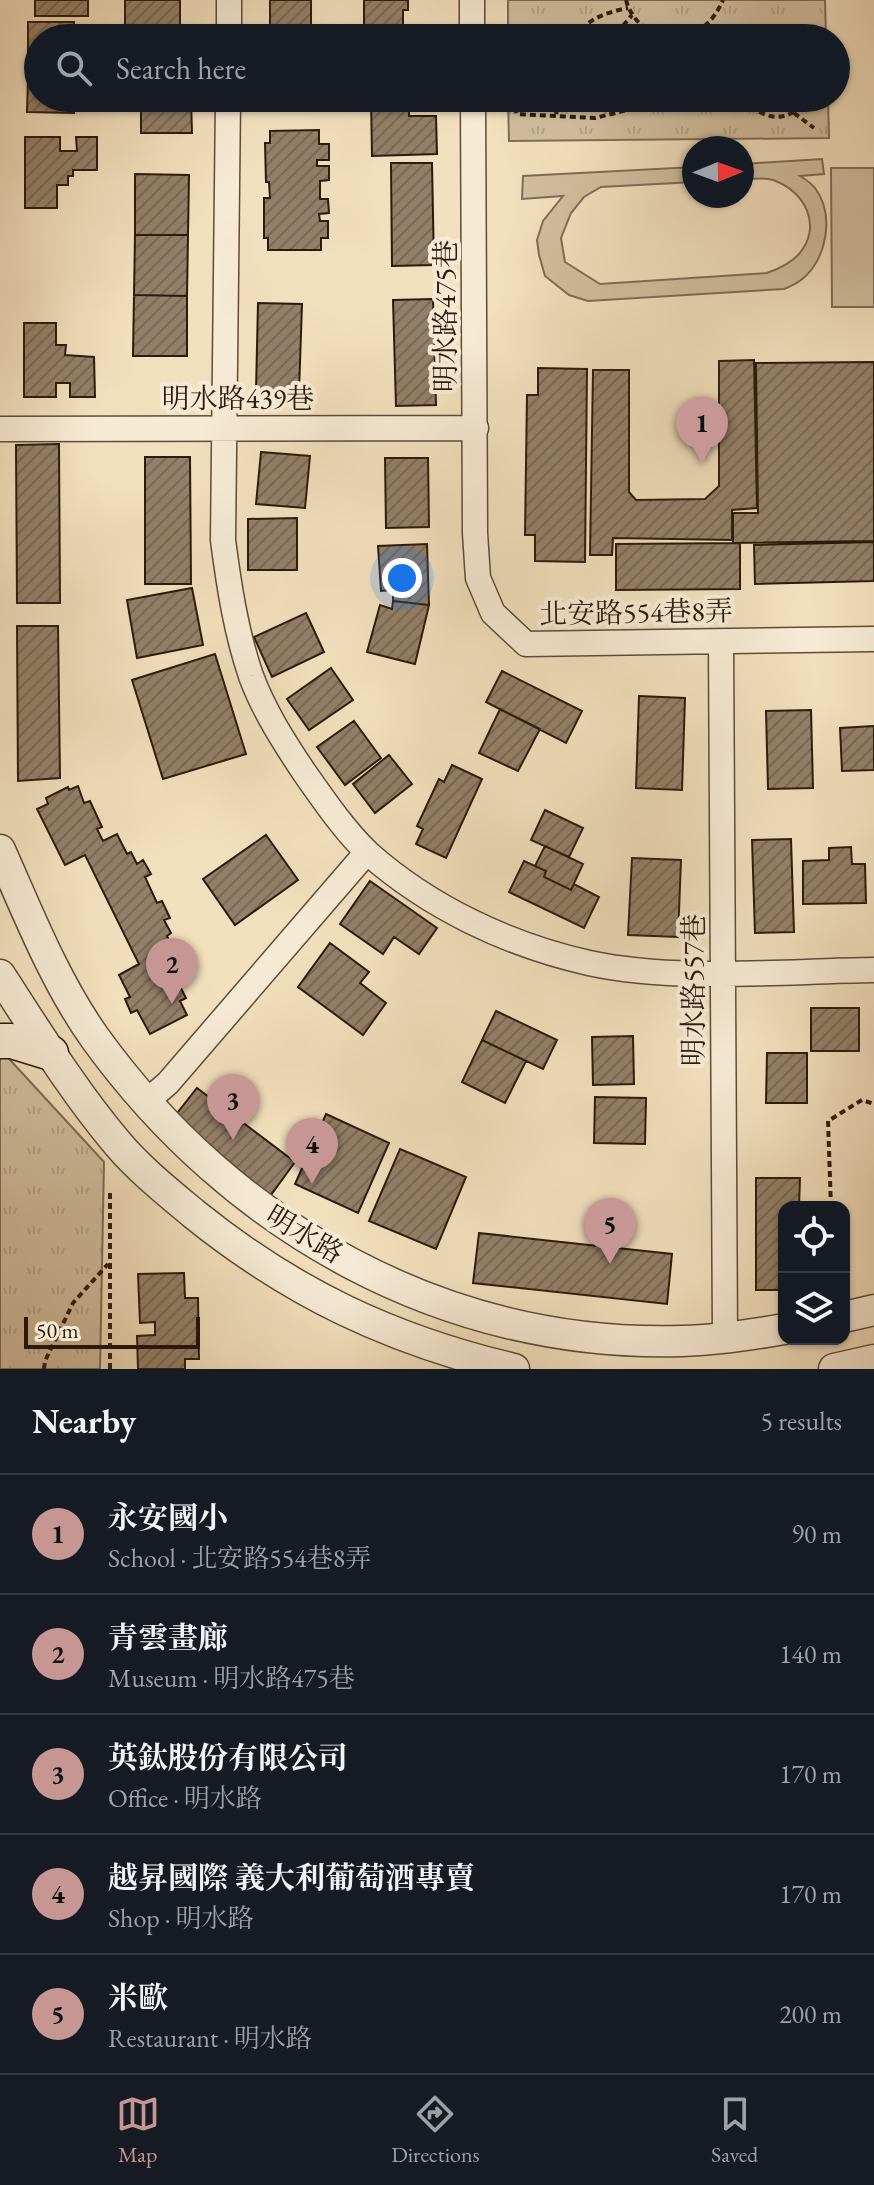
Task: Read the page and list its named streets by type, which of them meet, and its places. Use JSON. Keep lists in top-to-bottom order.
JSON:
{
  "streets": {
    "street": [
      "明水路475巷",
      "明水路439巷",
      "北安路554巷8弄",
      "明水路557巷",
      "明水路"
    ]
  },
  "crossings": [
    ["明水路475巷", "明水路439巷"],
    ["明水路475巷", "北安路554巷8弄"],
    ["北安路554巷8弄", "明水路557巷"],
    ["明水路557巷", "明水路"]
  ],
  "scale_bar": "50 m",
  "north": "right",
  "page": {
    "search": "Search here",
    "pins": [
      "1",
      "2",
      "3",
      "4",
      "5"
    ],
    "scale": "50 m",
    "heading": ["Nearby", "5 results"],
    "list": [
      {
        "mark": "1",
        "name": "永安國小",
        "note": "School · 北安路554巷8弄",
        "value": "90 m"
      },
      {
        "mark": "2",
        "name": "青雲畫廊",
        "note": "Museum · 明水路475巷",
        "value": "140 m"
      },
      {
        "mark": "3",
        "name": "英鈦股份有限公司",
        "note": "Office · 明水路",
        "value": "170 m"
      },
      {
        "mark": "4",
        "name": "越昇國際 義大利葡萄酒專賣",
        "note": "Shop · 明水路",
        "value": "170 m"
      },
      {
        "mark": "5",
        "name": "米歐",
        "note": "Restaurant · 明水路",
        "value": "200 m"
      }
    ],
    "nav": ["Map", "Directions", "Saved"]
  }
}
